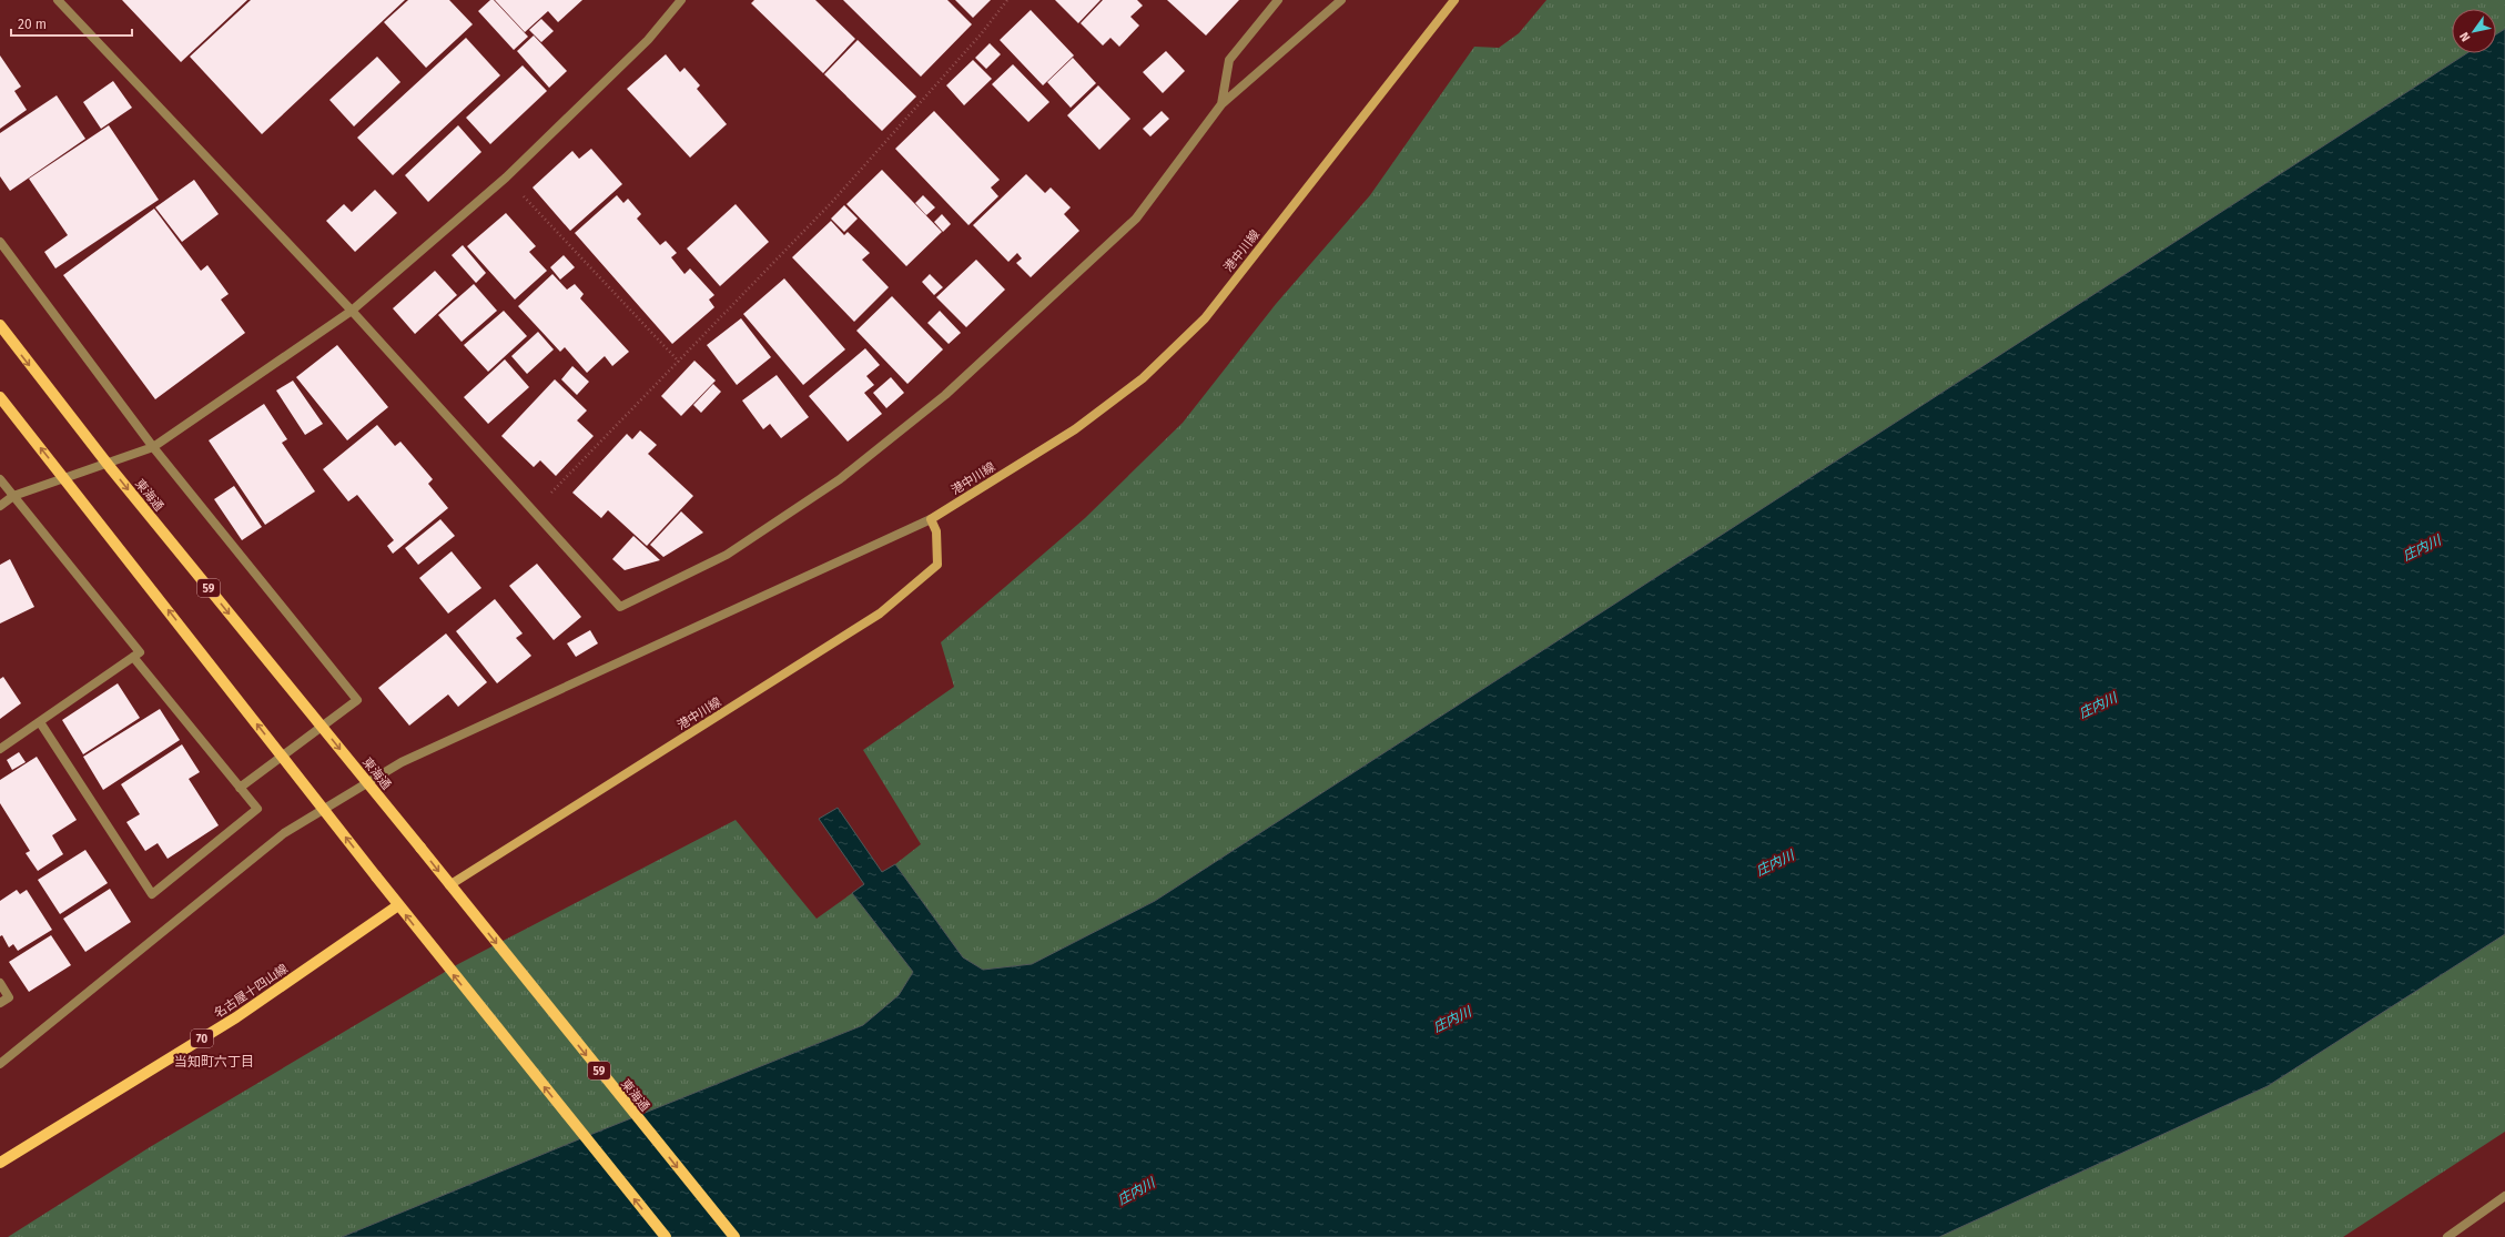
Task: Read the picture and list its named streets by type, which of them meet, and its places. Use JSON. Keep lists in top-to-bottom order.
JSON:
{
  "streets": {
    "main road": [
      "港中川線",
      "東海通",
      "59",
      "名古屋十四山線",
      "70"
    ]
  },
  "crossings": [
    ["港中川線", "東海通"]
  ],
  "districts": ["当知町六丁目"],
  "water": ["庄内川"],
  "scale_bar": "20 m",
  "north": "bottom left"
}
